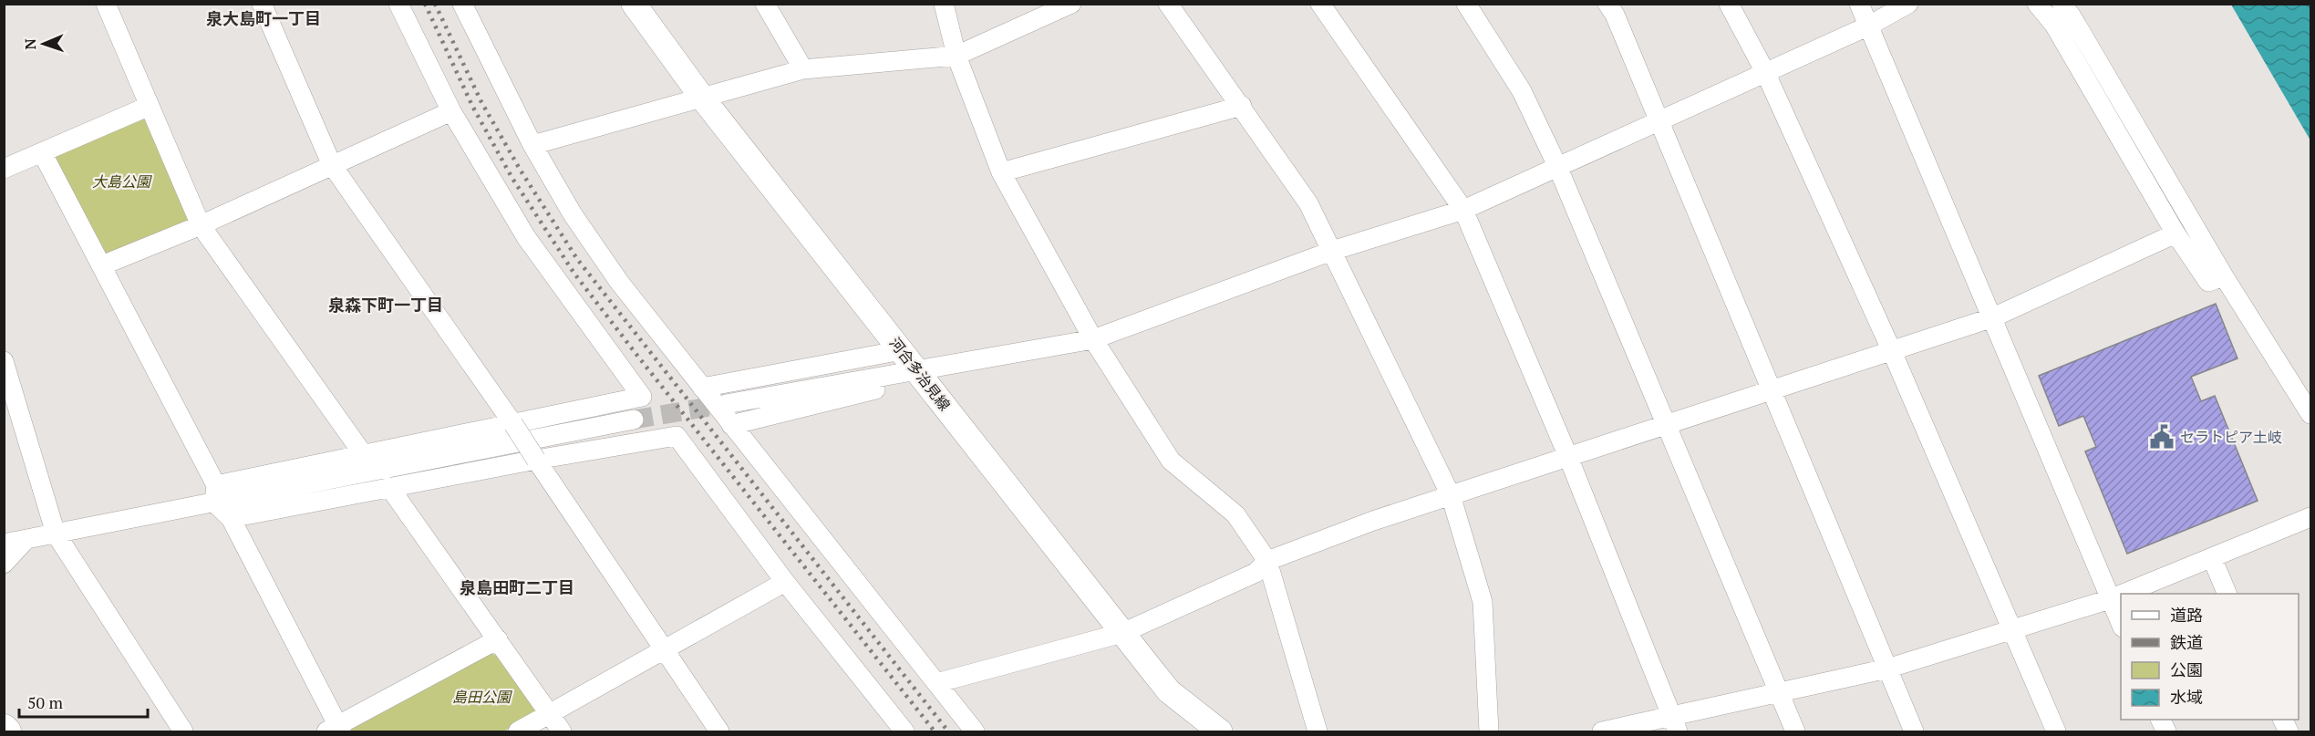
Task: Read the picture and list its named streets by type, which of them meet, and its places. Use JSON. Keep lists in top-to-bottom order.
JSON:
{
  "streets": {
    "main road": ["河合多治見線"]
  },
  "districts": ["泉大島町一丁目", "泉森下町一丁目", "泉島田町二丁目"],
  "parks": ["大島公園", "島田公園"],
  "places": {
    "public building": ["セラトピア土岐"]
  },
  "legend": [
    "道路",
    "鉄道",
    "公園",
    "水域"
  ],
  "scale_bar": "50 m",
  "north": "left"
}
